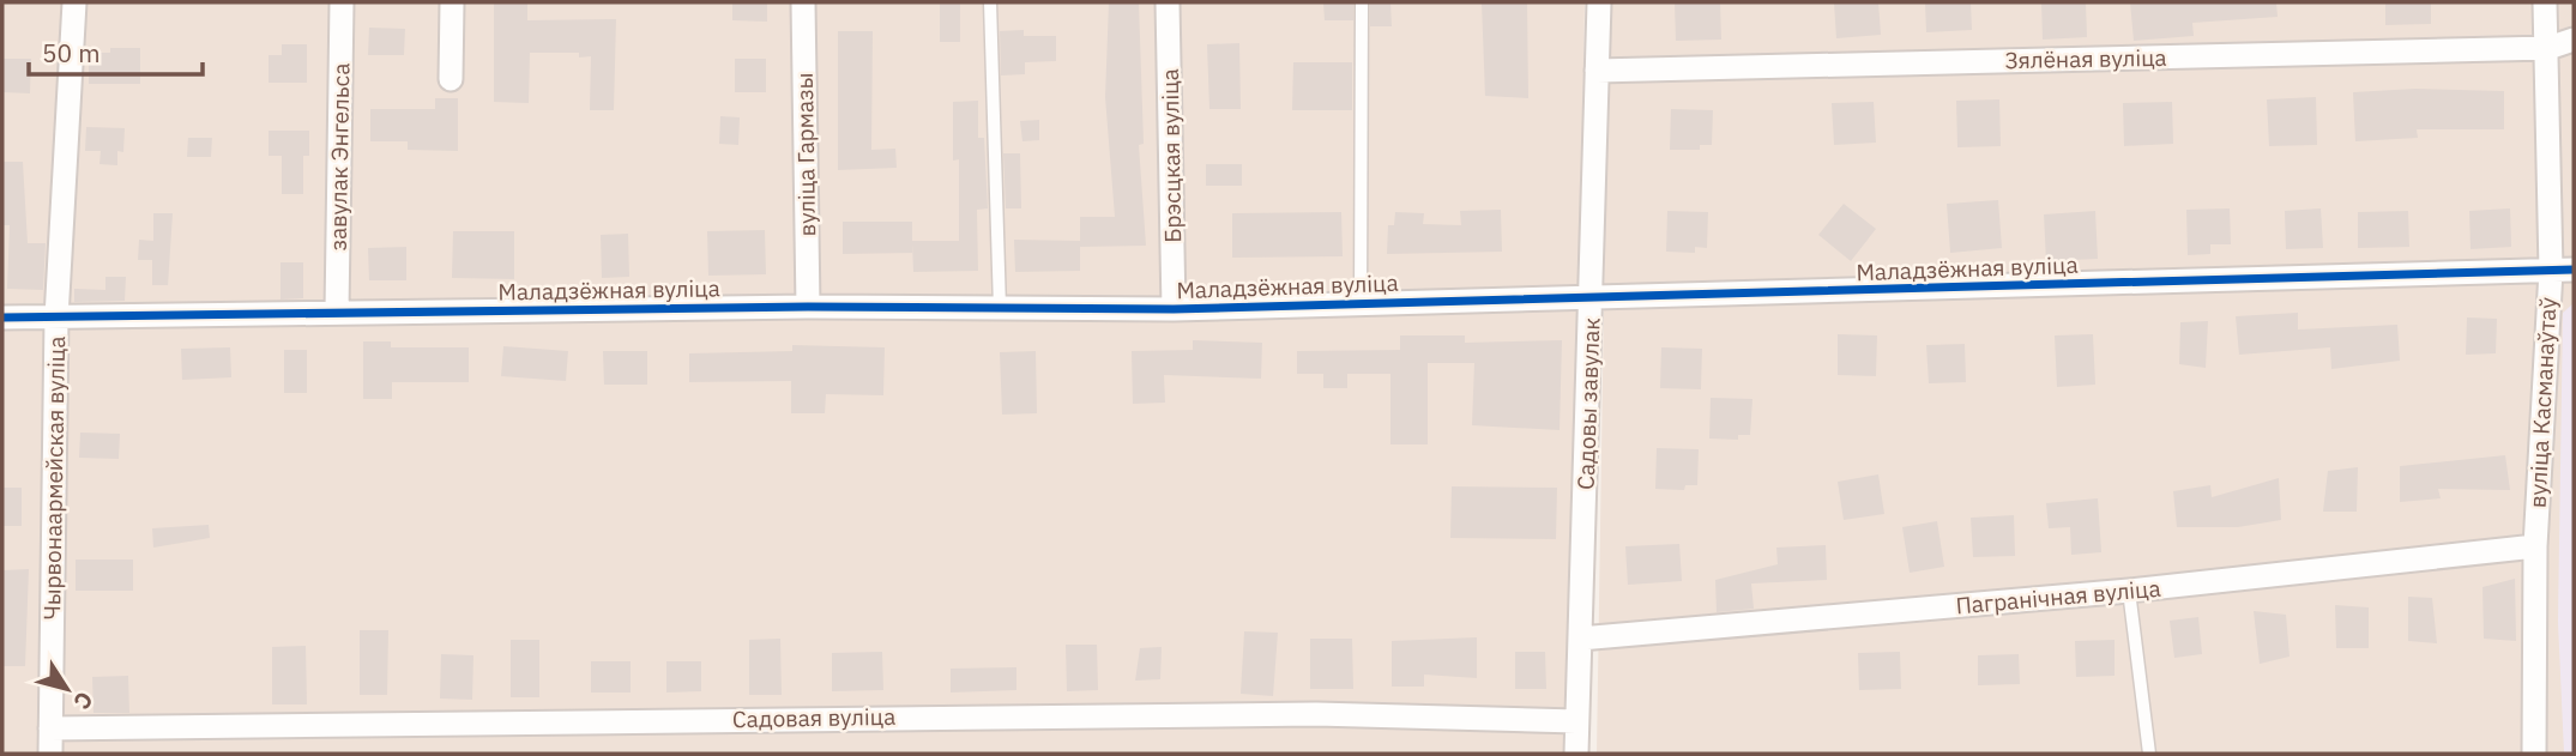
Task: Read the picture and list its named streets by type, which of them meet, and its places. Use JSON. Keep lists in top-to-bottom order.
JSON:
{
  "streets": {
    "street": [
      "Зялёная вуліца",
      "вуліца Гармазы",
      "Брэсцкая вуліца",
      "завулак Энгельса",
      "Маладзёжная вуліца",
      "вуліца Касманаўтаў",
      "Садовы завулак",
      "Чырвонаармейская вуліца",
      "Пагранічная вуліца",
      "Садовая вуліца"
    ]
  },
  "crossings": [
    ["Зялёная вуліца", "вуліца Касманаўтаў"],
    ["Зялёная вуліца", "Садовы завулак"],
    ["вуліца Гармазы", "Маладзёжная вуліца"],
    ["Брэсцкая вуліца", "Маладзёжная вуліца"],
    ["завулак Энгельса", "Маладзёжная вуліца"],
    ["Маладзёжная вуліца", "вуліца Касманаўтаў"],
    ["Маладзёжная вуліца", "Садовы завулак"],
    ["Маладзёжная вуліца", "Чырвонаармейская вуліца"],
    ["вуліца Касманаўтаў", "Пагранічная вуліца"],
    ["Садовы завулак", "Пагранічная вуліца"],
    ["Садовы завулак", "Садовая вуліца"],
    ["Чырвонаармейская вуліца", "Садовая вуліца"]
  ],
  "scale_bar": "50 m",
  "north": "bottom right"
}
